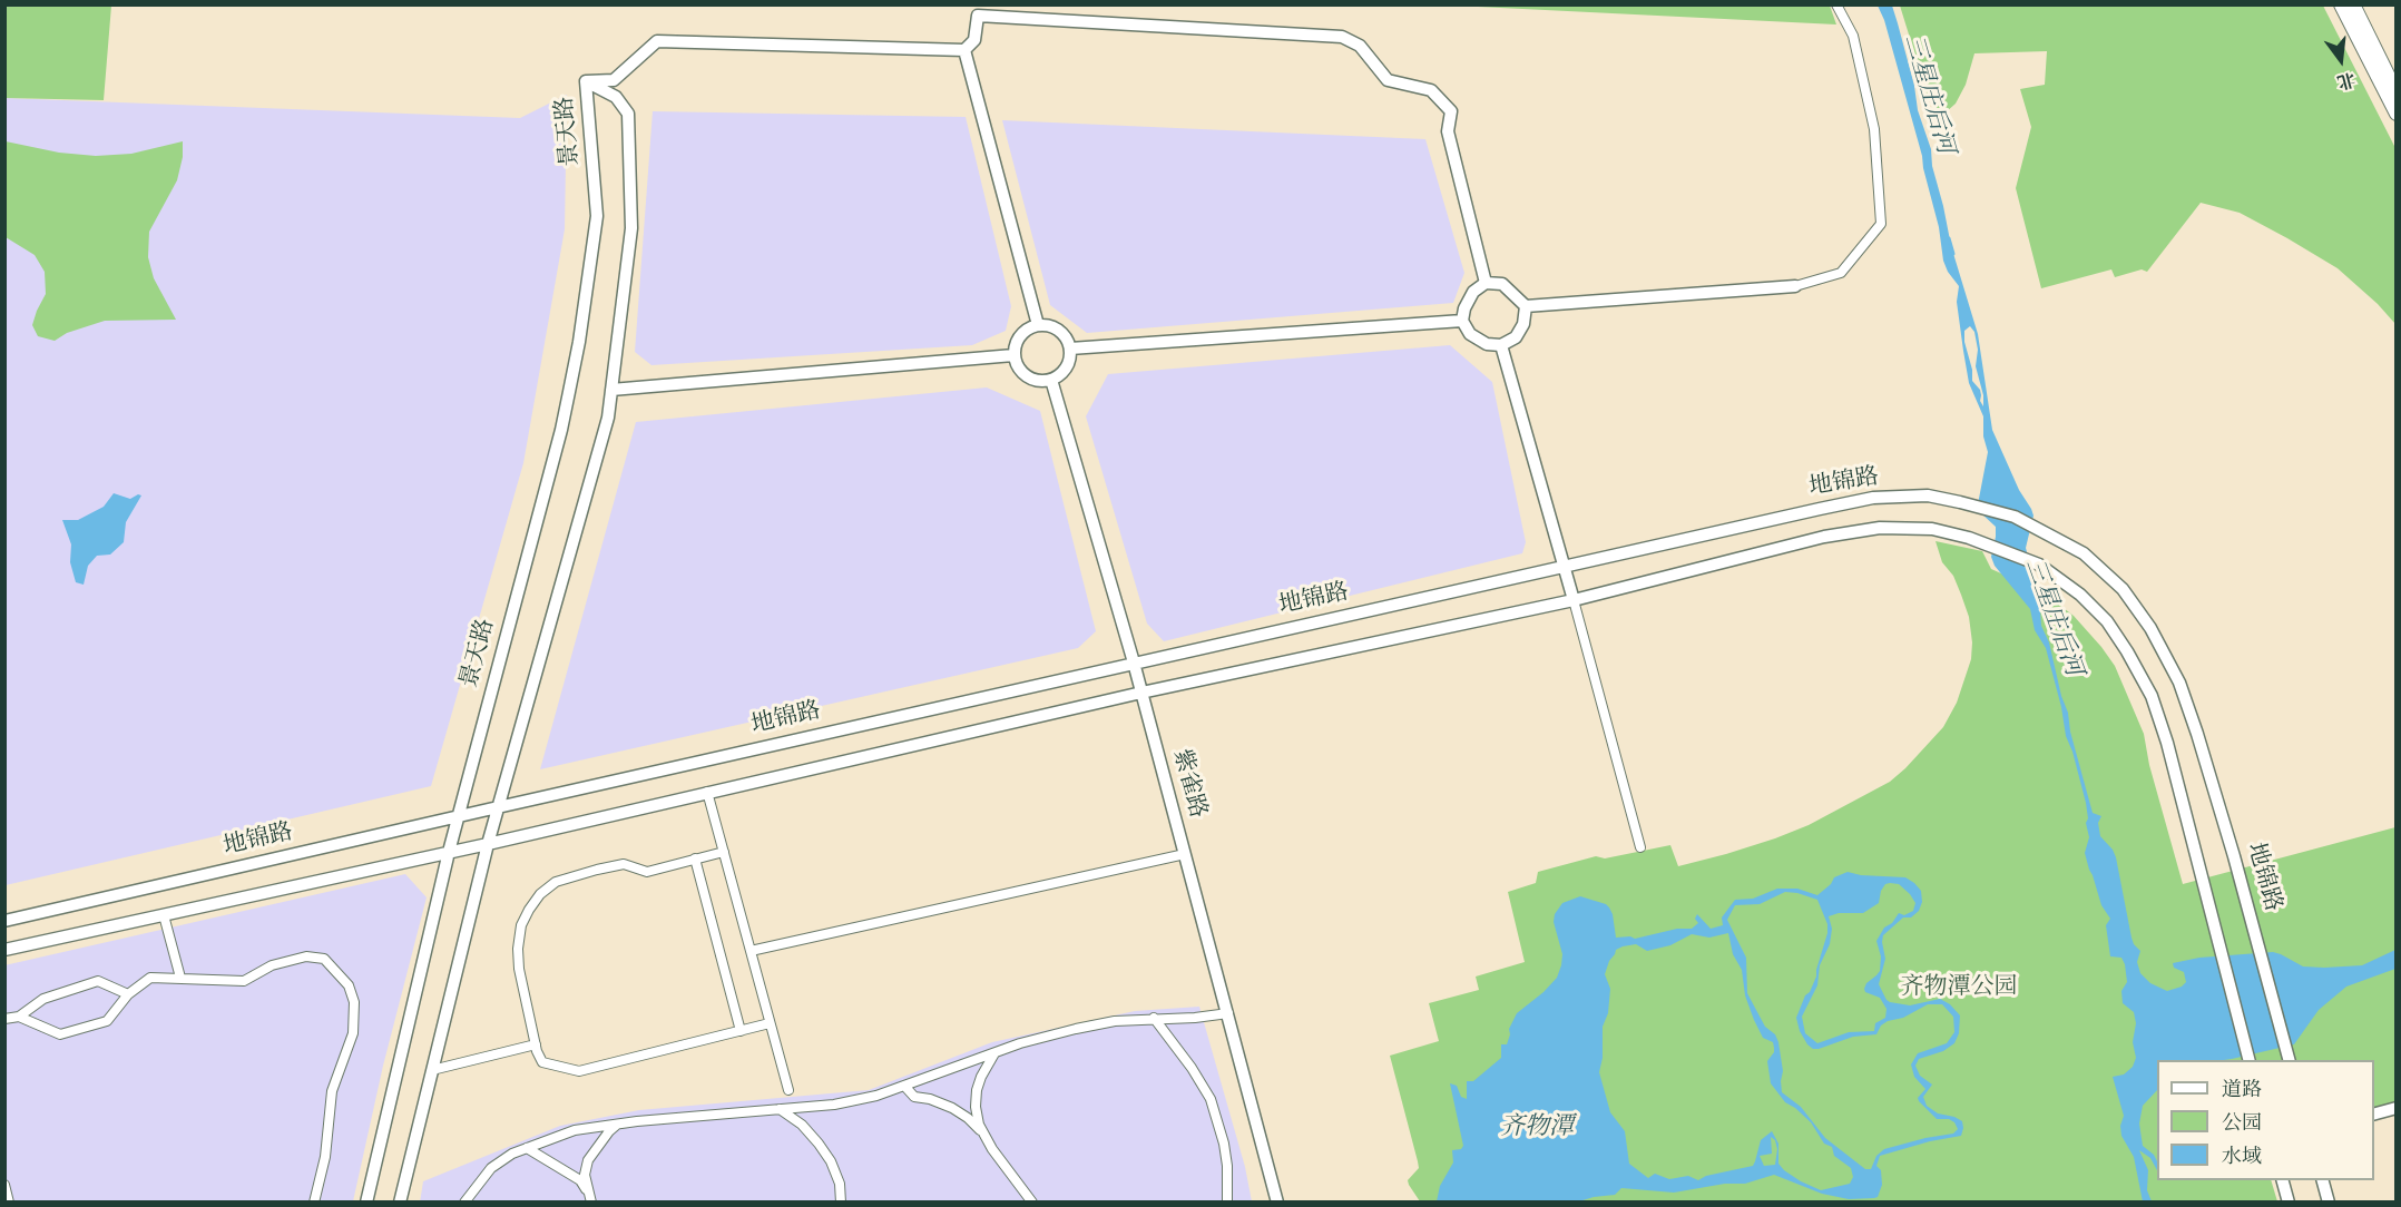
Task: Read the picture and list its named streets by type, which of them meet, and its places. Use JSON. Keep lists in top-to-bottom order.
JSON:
{
  "streets": {
    "street": ["景天路", "地锦路", "紫雀路"]
  },
  "crossings": [
    ["景天路", "地锦路"],
    ["地锦路", "紫雀路"]
  ],
  "water": ["三星庄后河", "齐物潭"],
  "parks": ["齐物潭公园"],
  "legend": ["道路", "公园", "水域"],
  "north": "bottom"
}
